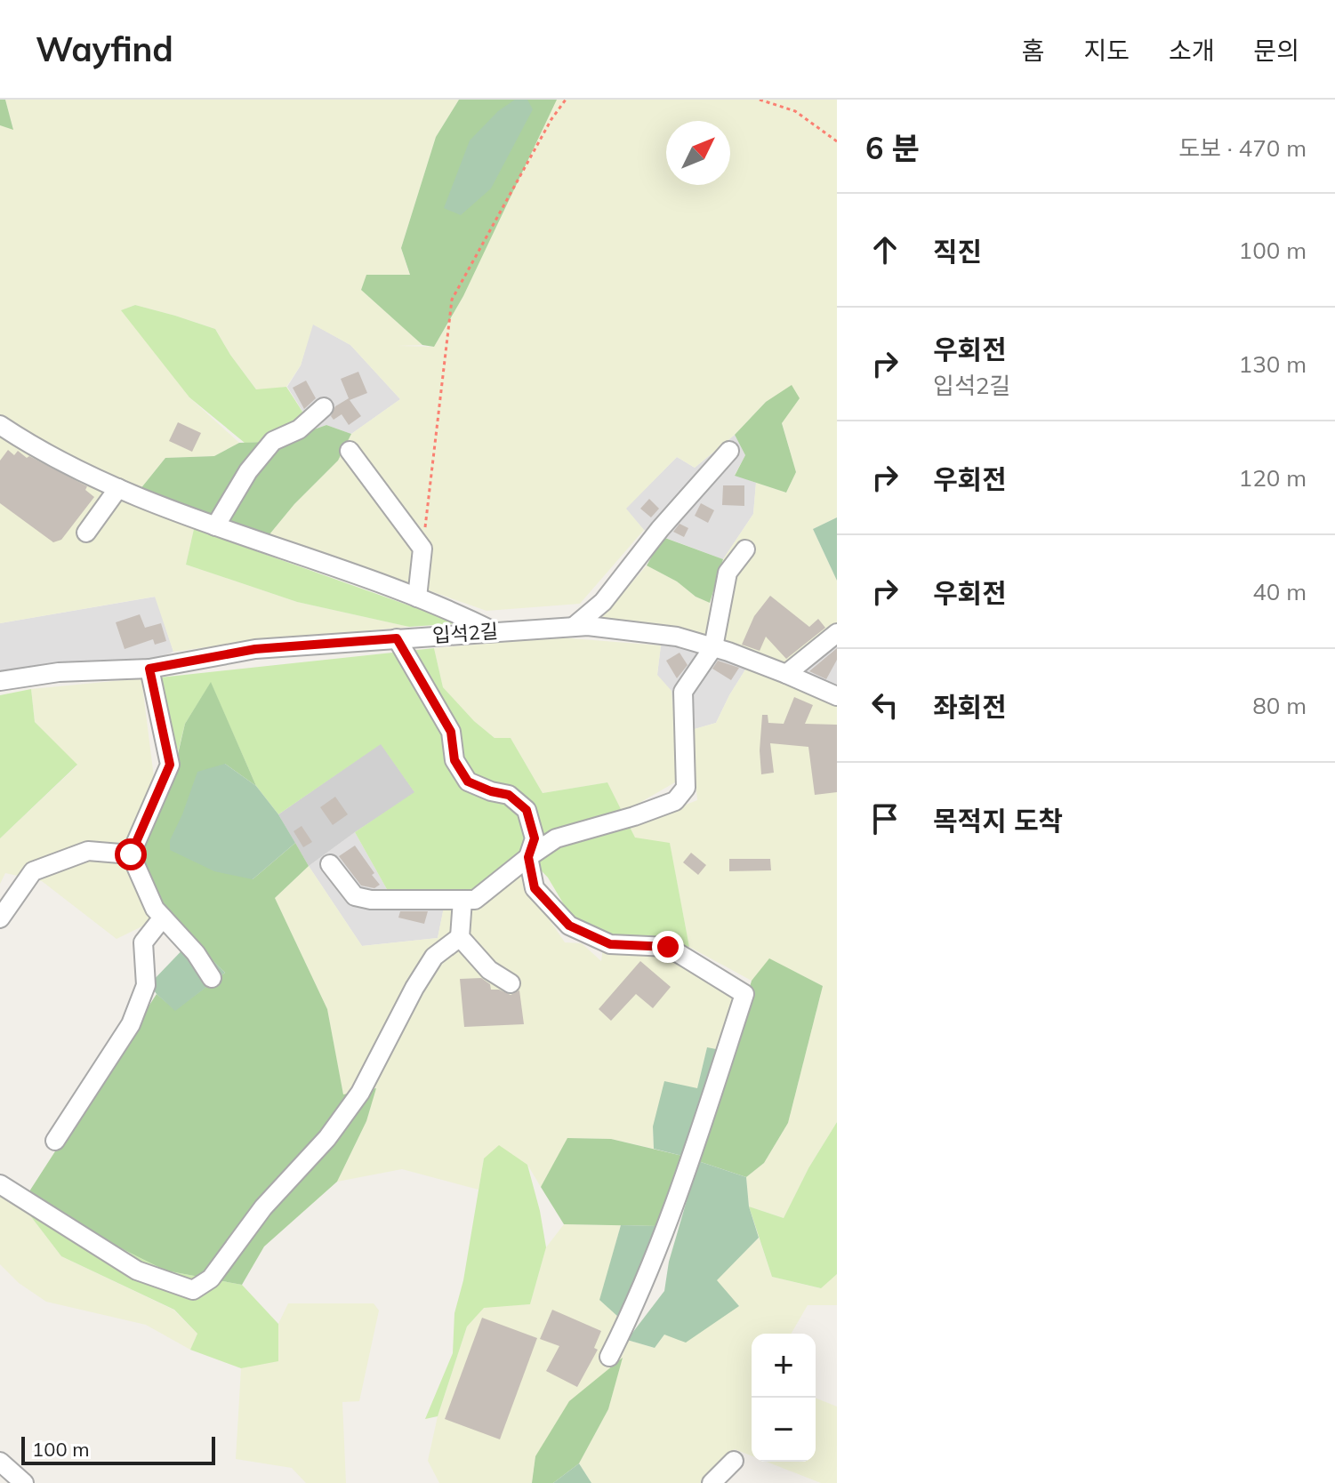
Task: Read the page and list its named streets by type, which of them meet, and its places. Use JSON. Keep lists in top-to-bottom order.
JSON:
{
  "streets": {
    "street": ["입석2길"]
  },
  "scale_bar": "100 m",
  "north": "top right",
  "page": {
    "header": "Wayfind",
    "nav": [
      "홈",
      "지도",
      "소개",
      "문의"
    ],
    "heading": ["6 분", "도보 · 470 m"],
    "list": [
      ["직진", "100 m"],
      ["우회전", "입석2길", "130 m"],
      ["우회전", "120 m"],
      ["우회전", "40 m"],
      ["좌회전", "80 m"],
      "목적지 도착"
    ],
    "map_buttons": ["+", "−"],
    "scale": "100 m"
  }
}
